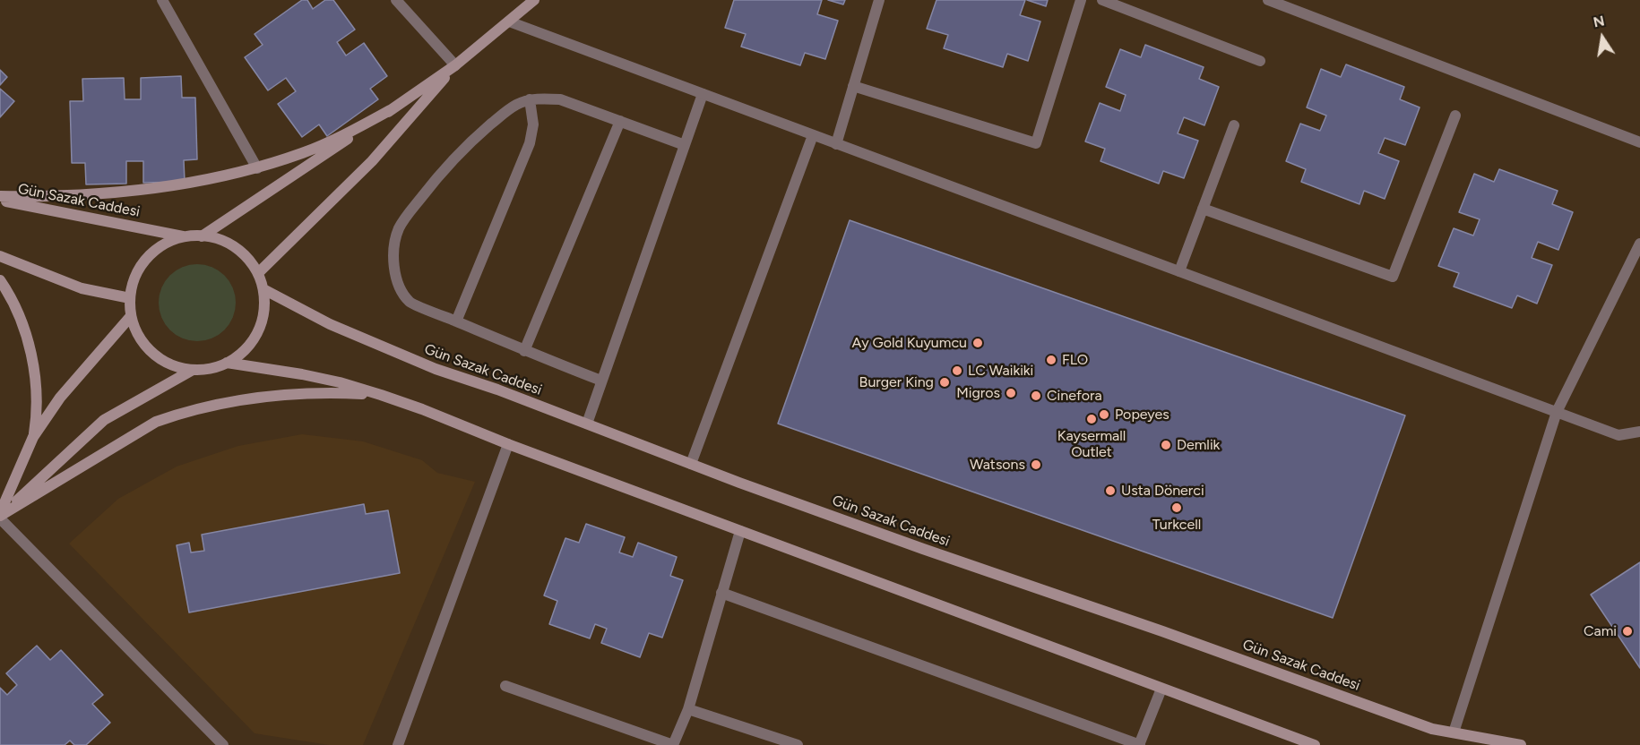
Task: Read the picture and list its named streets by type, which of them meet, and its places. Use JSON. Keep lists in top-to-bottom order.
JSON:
{
  "streets": {
    "street": ["Gün Sazak Caddesi"]
  },
  "places": [
    "Ay Gold Kuyumcu",
    "FLO",
    "LC Waikiki",
    "Burger King",
    "Migros",
    "Cinefora",
    "Popeyes",
    "Kaysermall Outlet",
    "Demlik",
    "Watsons",
    "Usta Dönerci",
    "Turkcell",
    "Cami"
  ],
  "north": "top"
}
